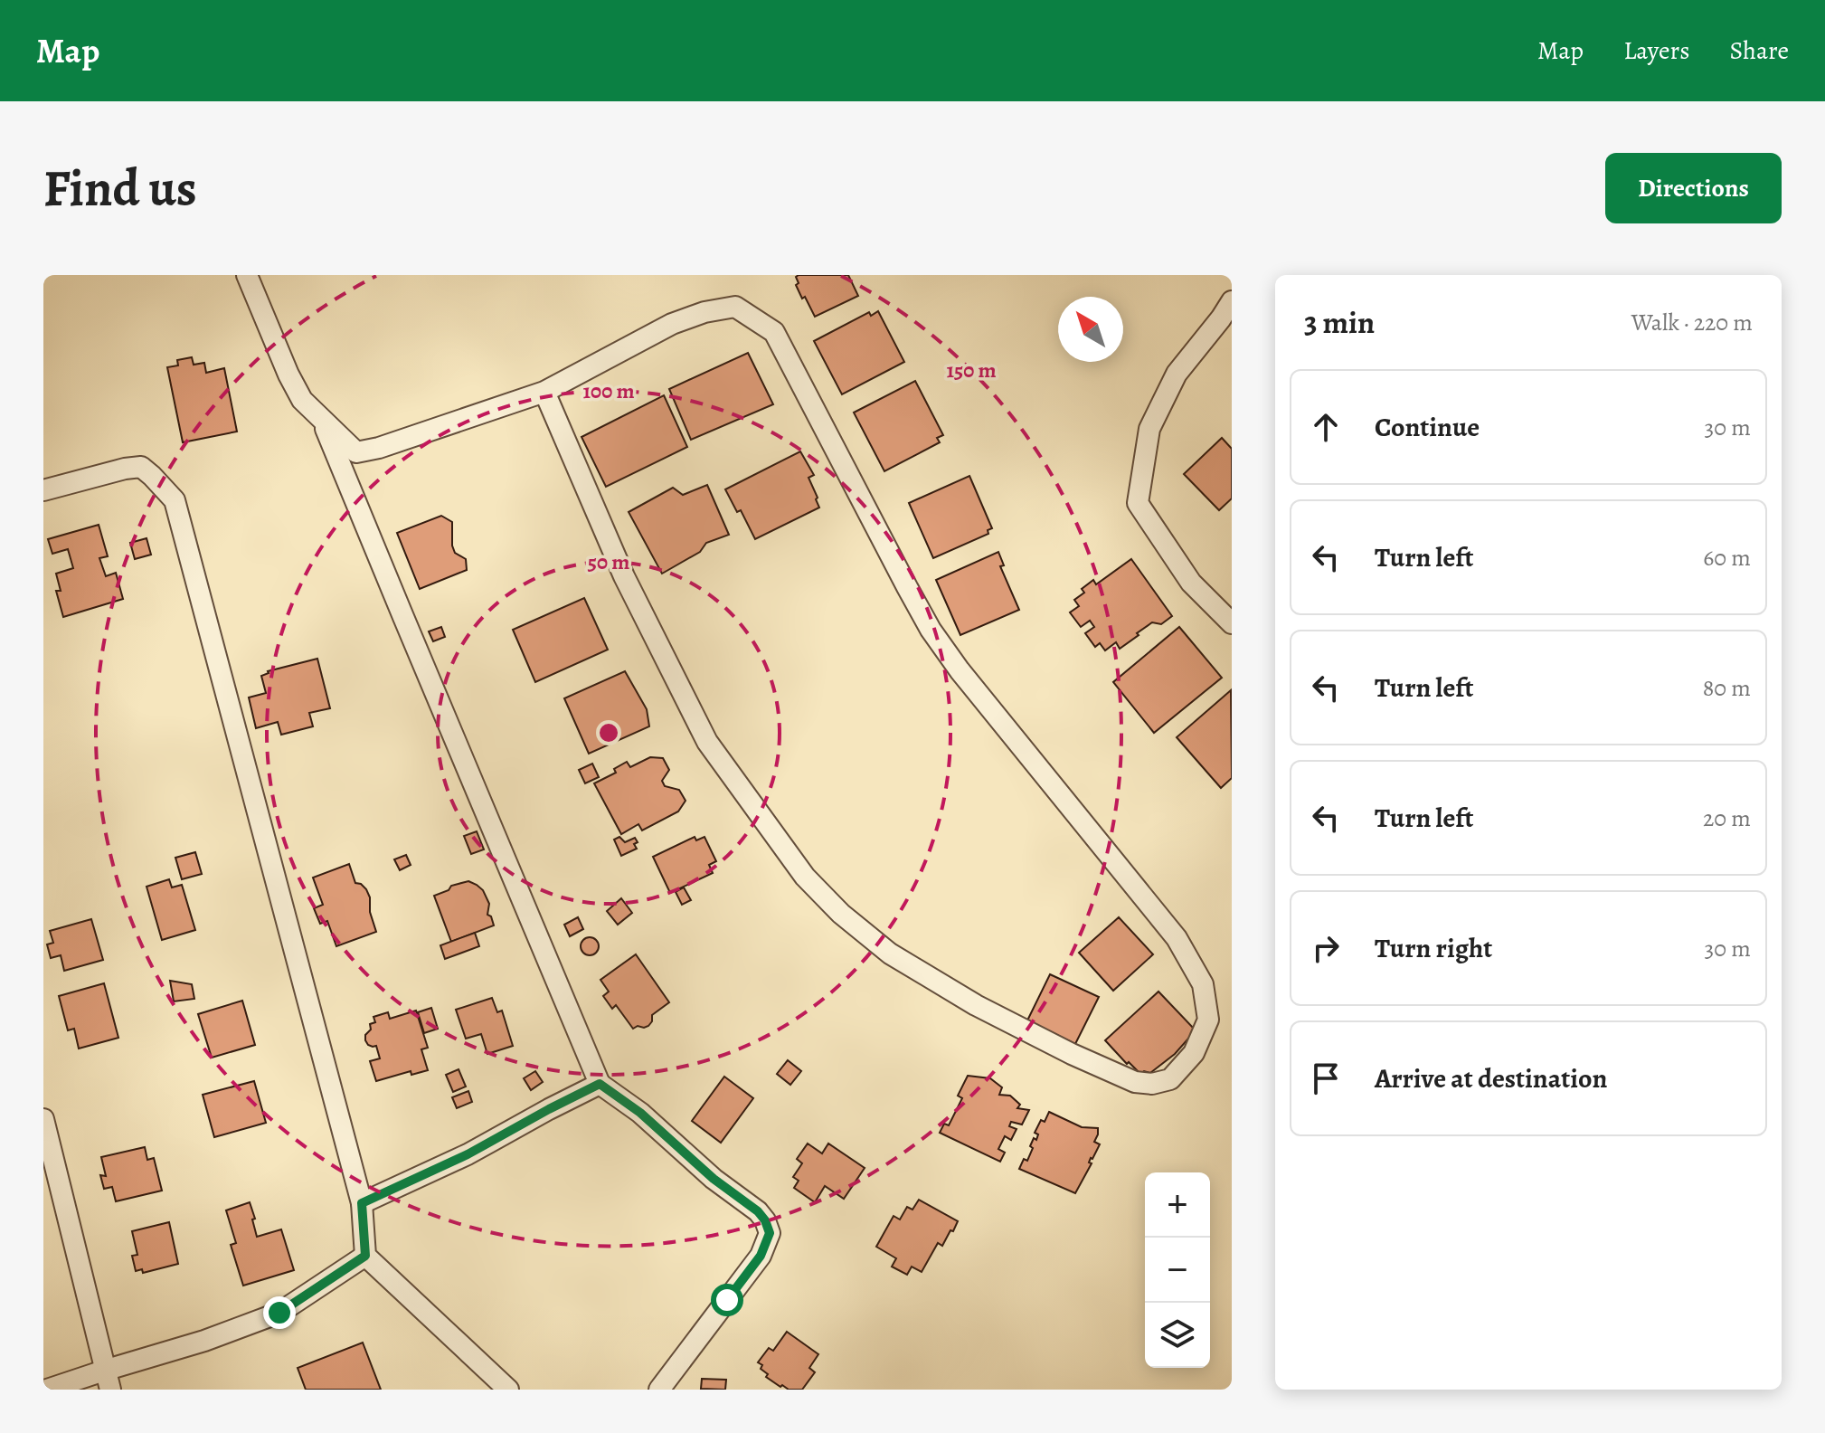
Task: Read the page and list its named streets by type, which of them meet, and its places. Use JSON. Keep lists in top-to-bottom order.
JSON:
{
  "north": "top left",
  "page": {
    "header": "Map",
    "nav": ["Map", "Layers", "Share"],
    "buttons": "Directions",
    "title": "Find us",
    "heading": ["3 min", "Walk · 220 m"],
    "list": [
      ["Continue", "30 m"],
      ["Turn left", "60 m"],
      ["Turn left", "80 m"],
      ["Turn left", "20 m"],
      ["Turn right", "30 m"],
      "Arrive at destination"
    ],
    "map_buttons": ["+", "−"]
  },
  "rings": ["150 m", "100 m", "50 m"]
}
